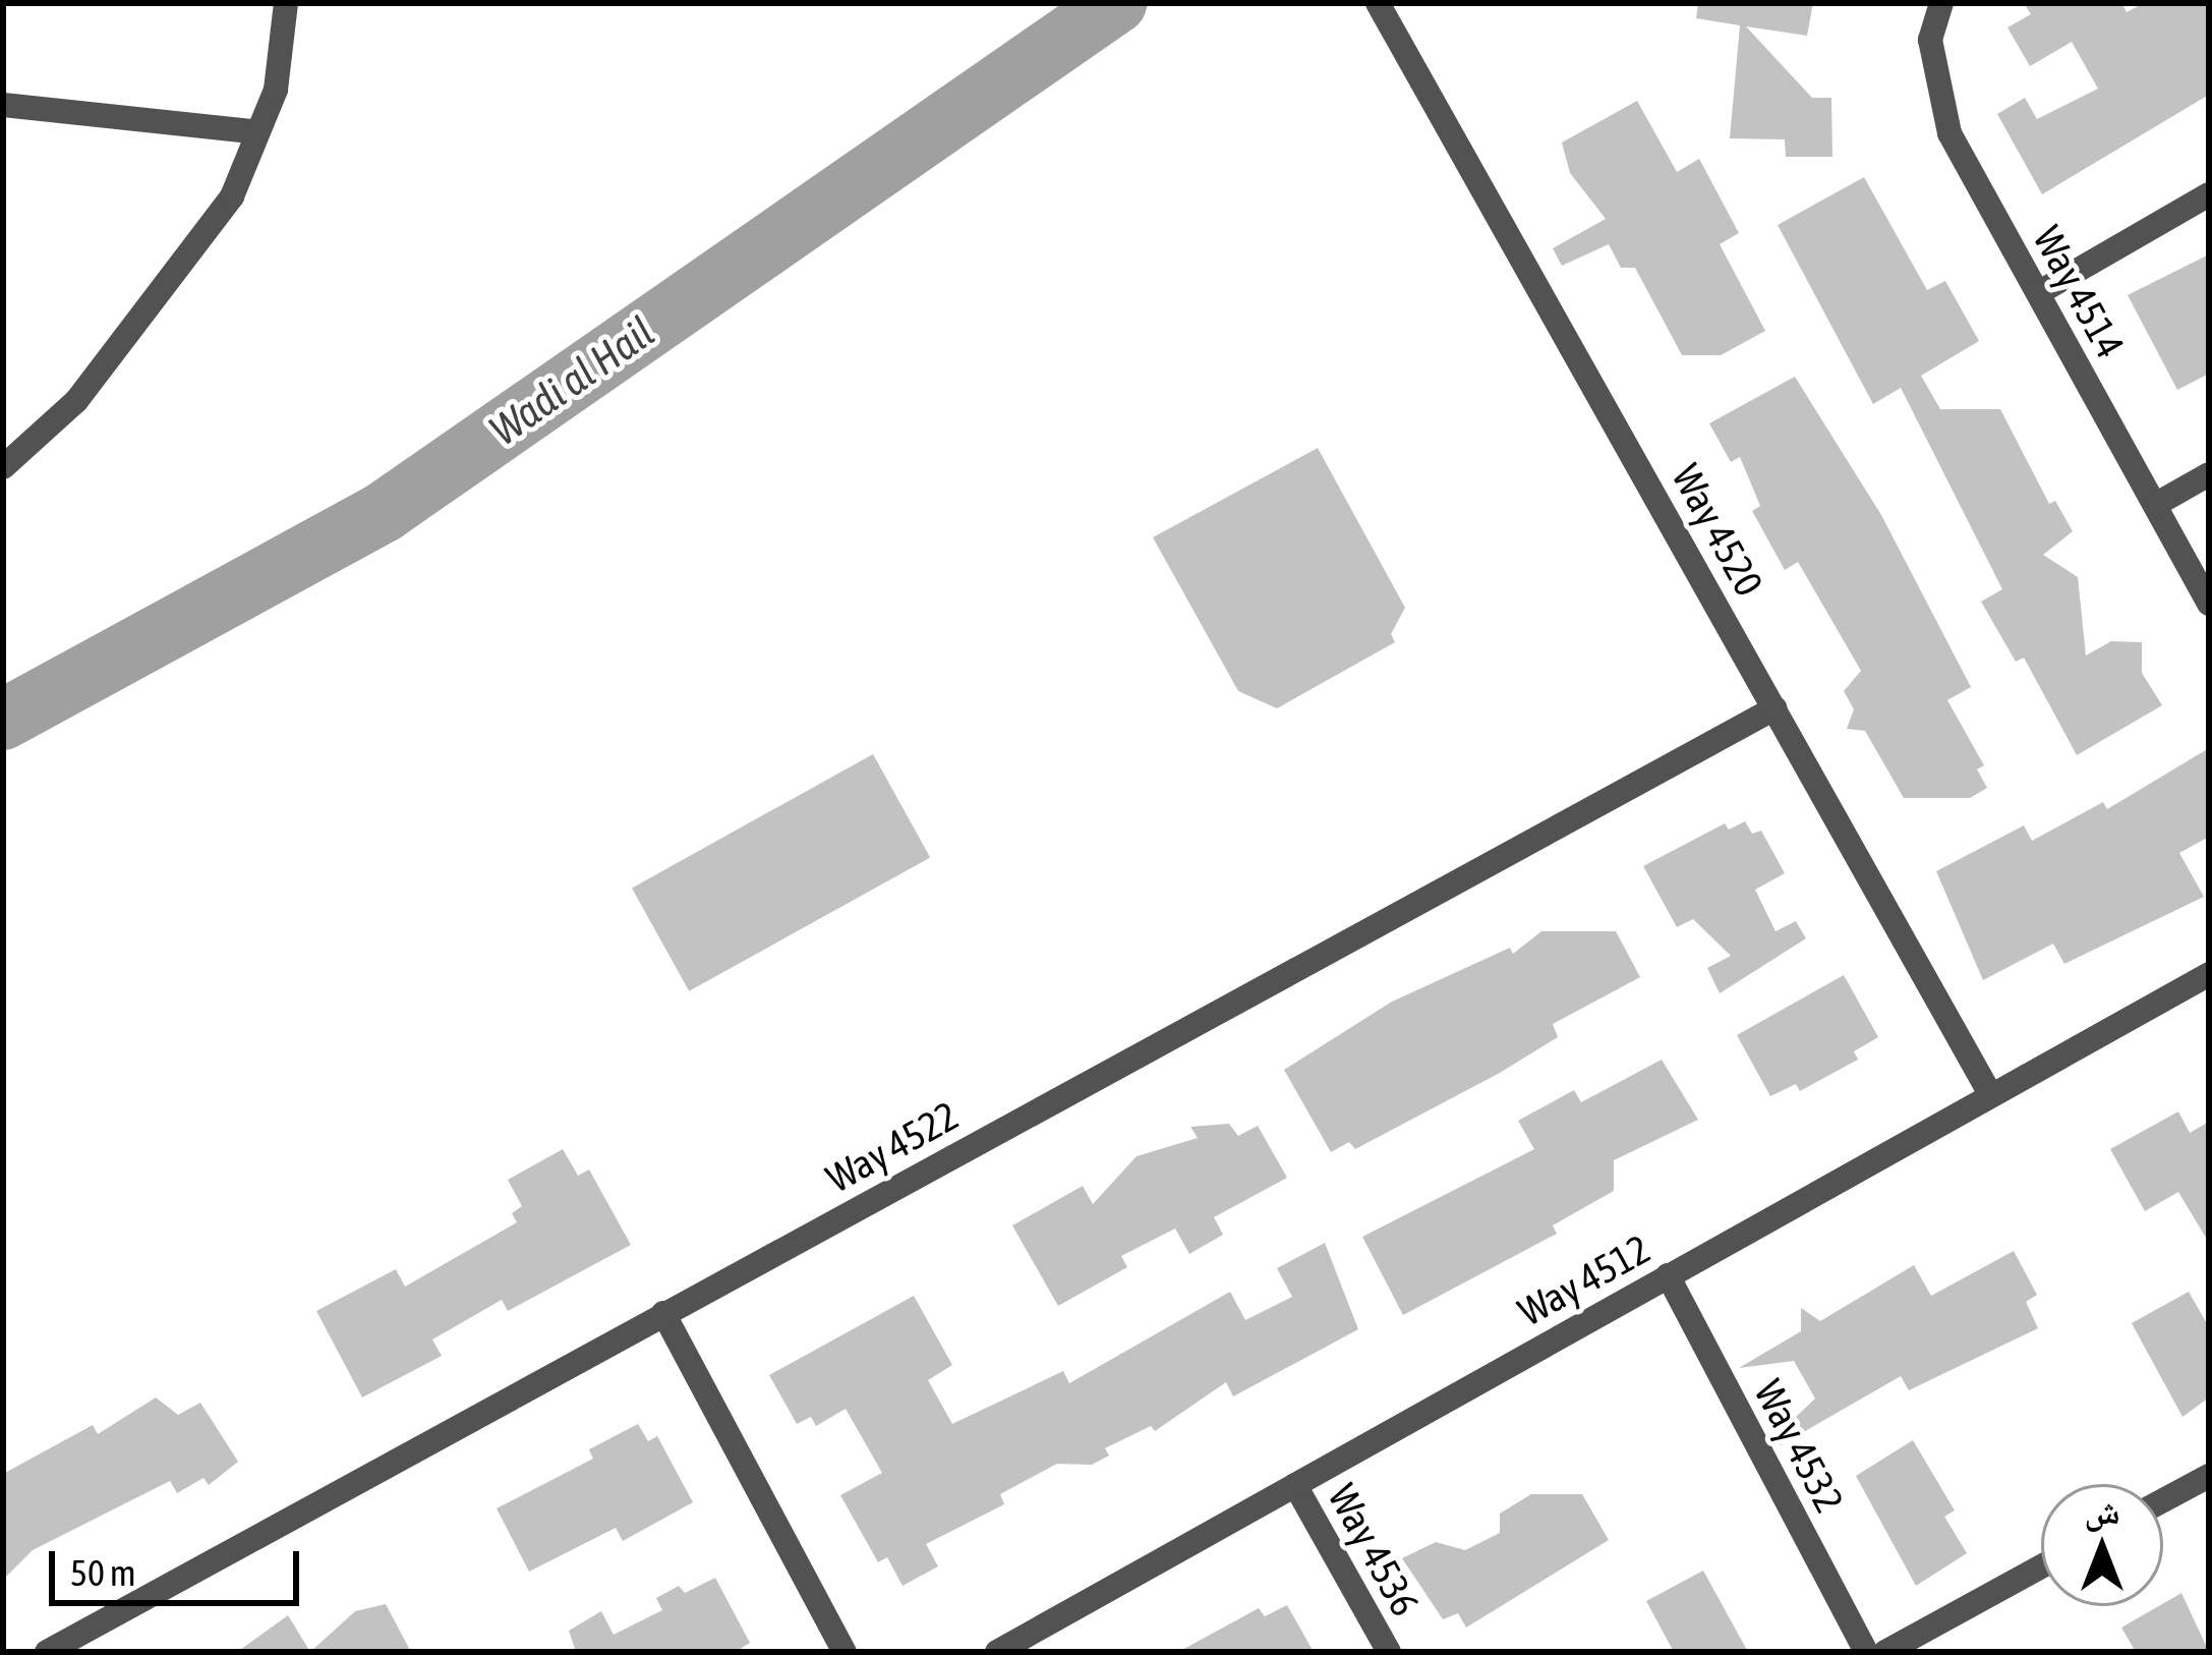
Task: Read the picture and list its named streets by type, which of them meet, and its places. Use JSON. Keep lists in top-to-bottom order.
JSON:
{
  "streets": {
    "street": [
      "Way 4514",
      "Way 4520",
      "Way 4522",
      "Way 4512",
      "Way 4532",
      "Way 4536"
    ]
  },
  "crossings": [
    ["Way 4520", "Way 4522"],
    ["Way 4520", "Way 4512"],
    ["Way 4512", "Way 4532"],
    ["Way 4512", "Way 4536"]
  ],
  "water": ["Wadi al Hail"],
  "scale_bar": "50 m",
  "north": "top"
}
